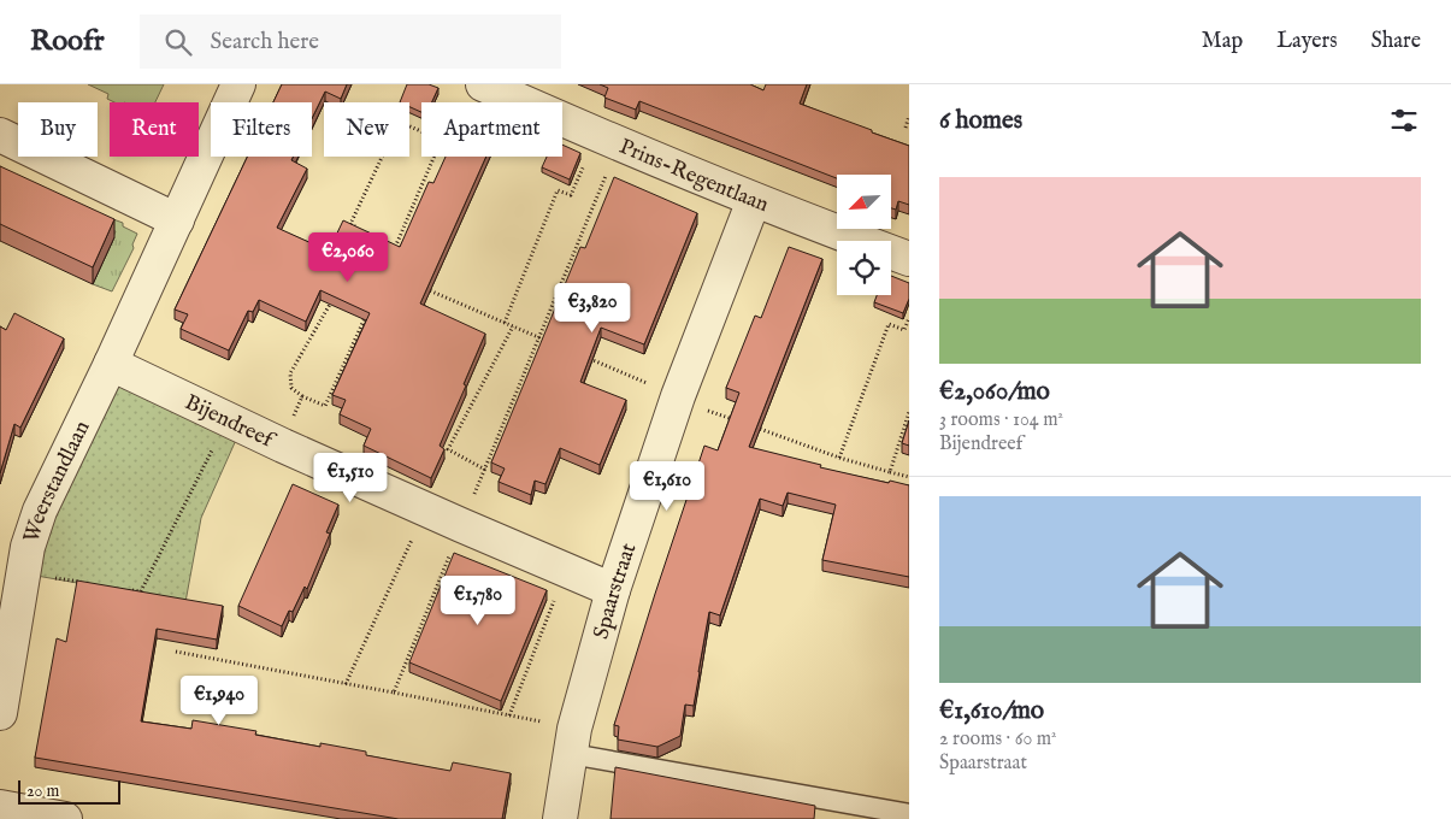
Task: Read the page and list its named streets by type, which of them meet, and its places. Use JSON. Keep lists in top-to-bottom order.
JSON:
{
  "streets": {
    "street": [
      "Prins-Regentlaan",
      "Bijendreef",
      "Weerstandlaan",
      "Spaarstraat"
    ]
  },
  "crossings": [
    ["Prins-Regentlaan", "Spaarstraat"],
    ["Bijendreef", "Weerstandlaan"],
    ["Bijendreef", "Spaarstraat"]
  ],
  "scale_bar": "20 m",
  "north": "bottom left",
  "page": {
    "header": "Roofr",
    "search": "Search here",
    "nav": ["Map", "Layers", "Share"],
    "heading": "6 homes",
    "chip": [
      "Buy",
      "Rent",
      "Filters",
      "New",
      "Apartment"
    ],
    "list": [
      {
        "name": "€2,060/mo",
        "note": "3 rooms · 104 m² · Bijendreef"
      },
      {
        "name": "€1,610/mo",
        "note": "2 rooms · 60 m² · Spaarstraat"
      }
    ],
    "price": [
      "€2,060",
      "€3,820",
      "€1,510",
      "€1,610",
      "€1,780",
      "€1,940"
    ],
    "scale": "20 m"
  }
}
